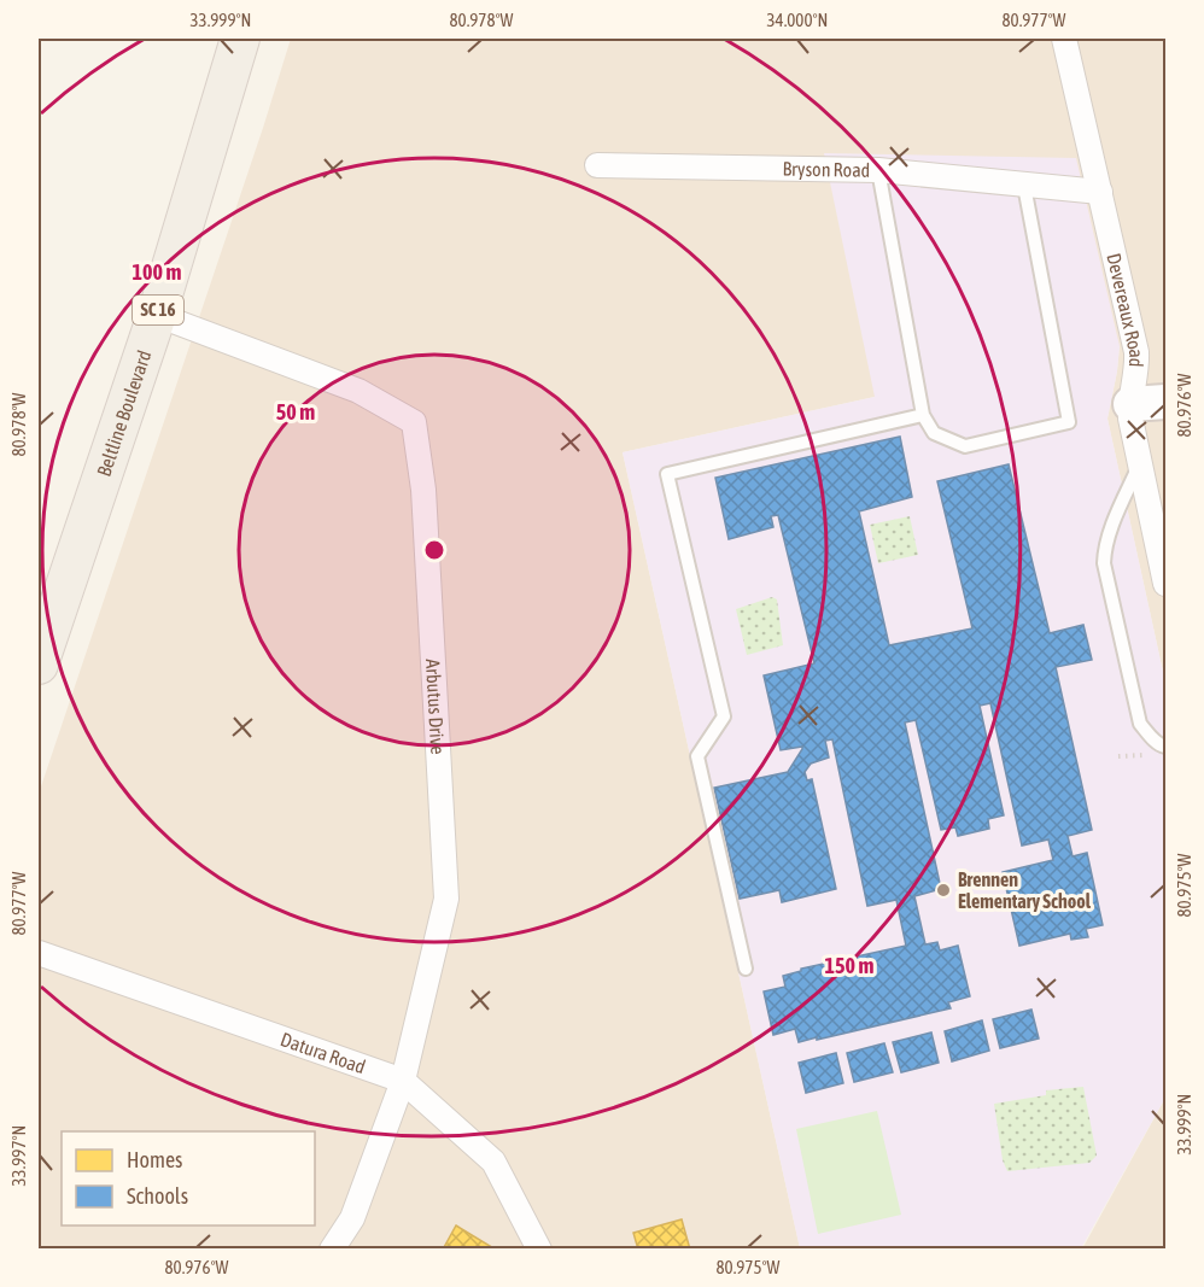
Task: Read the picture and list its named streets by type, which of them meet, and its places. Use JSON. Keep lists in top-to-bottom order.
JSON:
{
  "streets": {
    "main road": ["SC 16", "Beltline Boulevard"],
    "street": [
      "Bryson Road",
      "Devereaux Road",
      "Arbutus Drive",
      "Datura Road"
    ]
  },
  "crossings": [
    ["Bryson Road", "Devereaux Road"],
    ["SC 16", "Beltline Boulevard"],
    ["Beltline Boulevard", "Arbutus Drive"],
    ["Arbutus Drive", "Datura Road"]
  ],
  "places": ["Brennen Elementary School"],
  "legend": ["Homes", "Schools"],
  "coordinates": [
    "33.999°N",
    "80.978°W",
    "34.000°N",
    "80.977°W",
    "80.976°W",
    "80.975°W",
    "33.997°N"
  ],
  "rings": ["100 m", "50 m", "150 m"]
}
